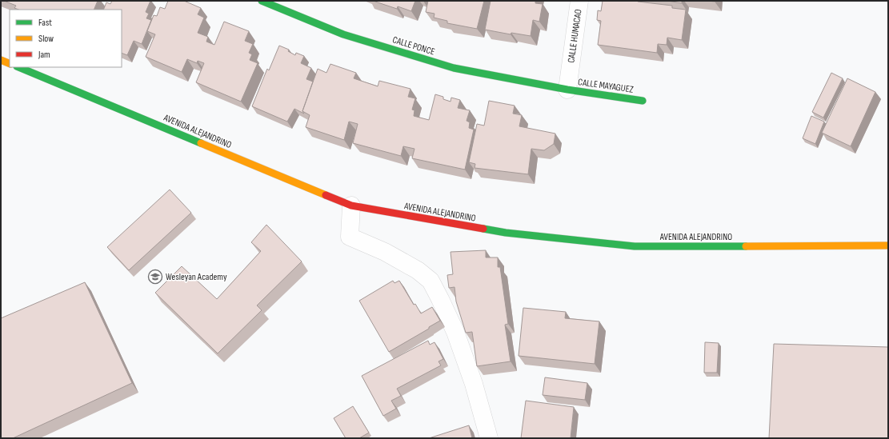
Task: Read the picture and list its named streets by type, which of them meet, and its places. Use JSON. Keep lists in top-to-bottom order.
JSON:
{
  "streets": {
    "street": [
      "CALLE HUMACAO",
      "CALLE PONCE",
      "CALLE MAYAGUEZ",
      "AVENIDA ALEJANDRINO"
    ]
  },
  "crossings": [
    ["CALLE HUMACAO", "CALLE PONCE"],
    ["CALLE HUMACAO", "CALLE MAYAGUEZ"],
    ["CALLE PONCE", "CALLE MAYAGUEZ"]
  ],
  "places": {
    "school or university": ["Wesleyan Academy"]
  },
  "legend": ["Fast", "Slow", "Jam"]
}
